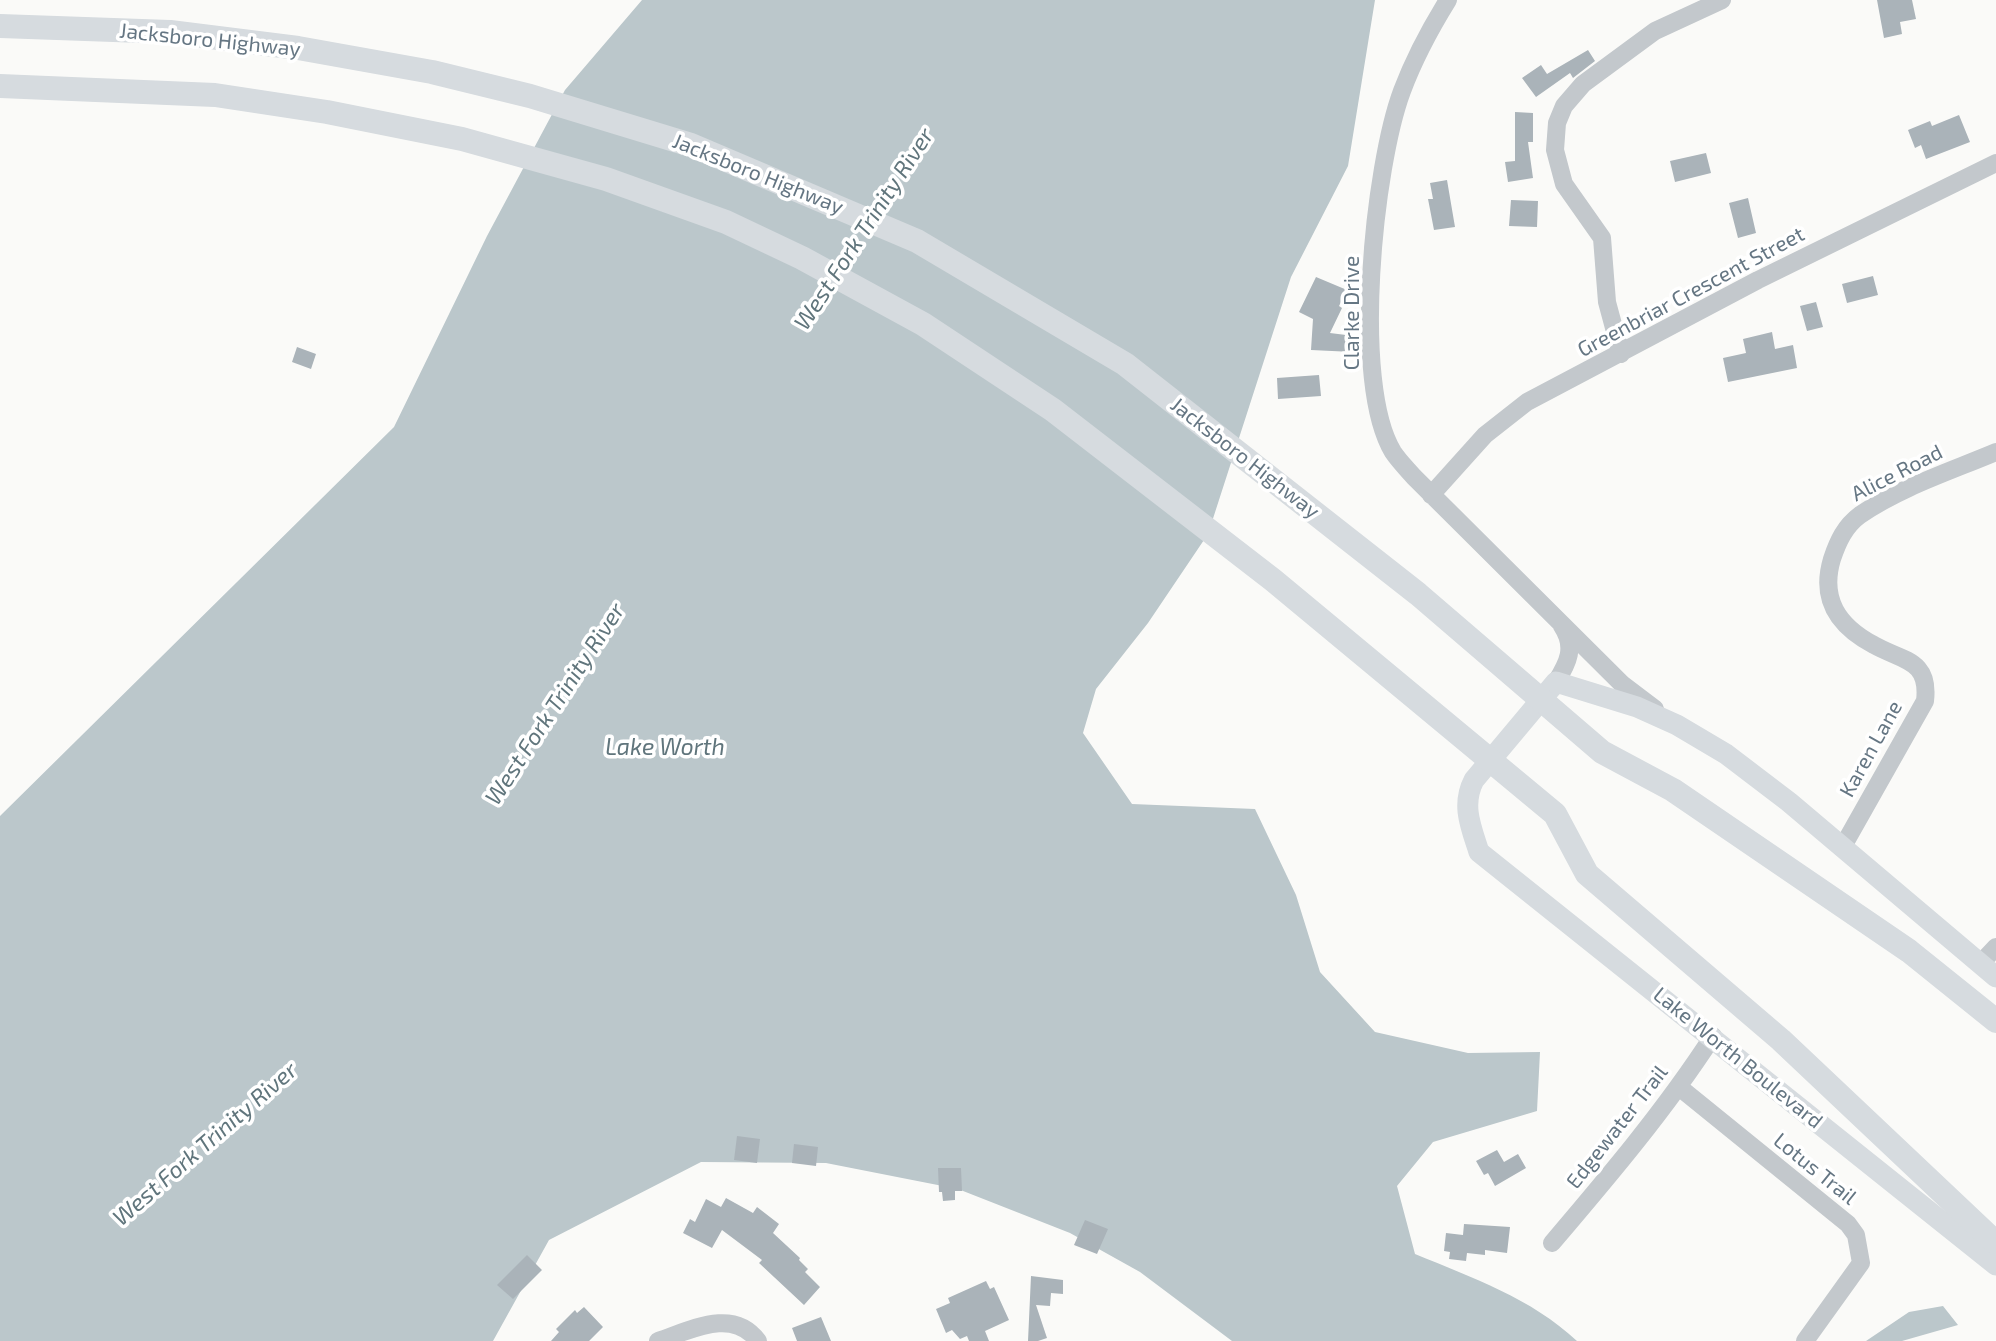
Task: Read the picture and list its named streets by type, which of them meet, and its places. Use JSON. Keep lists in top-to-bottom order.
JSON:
{
  "streets": {
    "highway": ["Jacksboro Highway"],
    "main road": ["Lake Worth Boulevard"],
    "street": [
      "Greenbriar Crescent Street",
      "Clarke Drive",
      "Alice Road",
      "Karen Lane",
      "Edgewater Trail",
      "Lotus Trail"
    ]
  },
  "crossings": [
    ["Greenbriar Crescent Street", "Clarke Drive"],
    ["Alice Road", "Karen Lane"],
    ["Lake Worth Boulevard", "Edgewater Trail"],
    ["Edgewater Trail", "Lotus Trail"]
  ],
  "water": ["West Fork Trinity River", "Lake Worth"]
}
